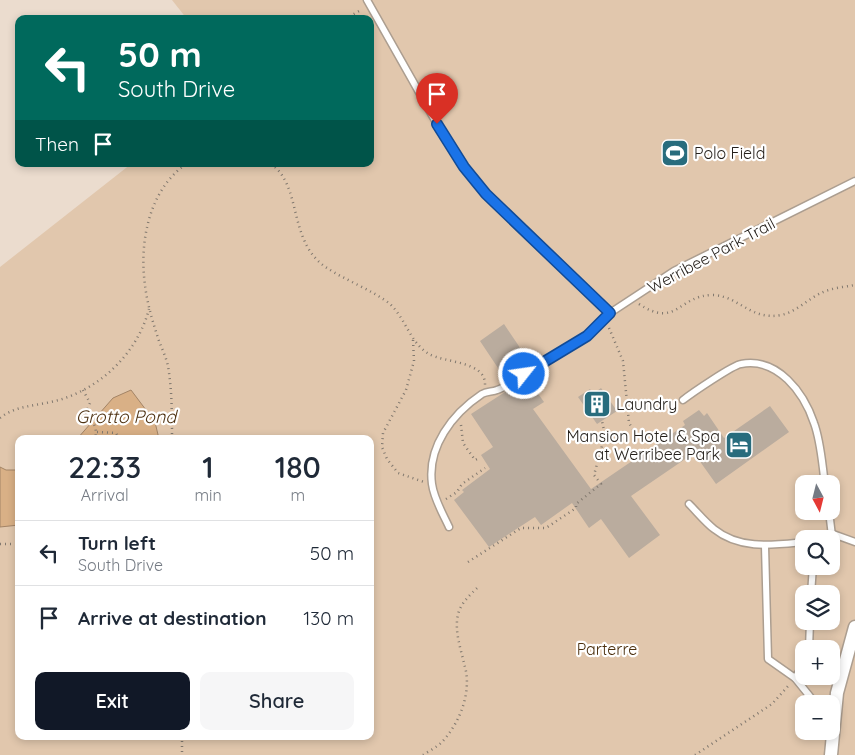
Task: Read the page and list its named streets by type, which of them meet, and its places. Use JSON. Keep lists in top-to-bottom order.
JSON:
{
  "streets": {
    "lane": ["Werribee Park Trail"]
  },
  "water": ["Grotto Pond"],
  "parks": ["Parterre"],
  "places": {
    "sports": ["Polo Field"],
    "building": ["Laundry"],
    "hotel": ["Mansion Hotel & Spa at Werribee Park"]
  },
  "north": "bottom",
  "page": {
    "turn": ["50 m", "South Drive"],
    "then": "Then",
    "eta": [
      "22:33",
      "Arrival",
      "1",
      "min",
      "180",
      "m"
    ],
    "map_buttons": ["+", "−"],
    "list": [
      {
        "name": "Turn left",
        "note": "South Drive",
        "value": "50 m"
      },
      {
        "name": "Arrive at destination",
        "value": "130 m"
      }
    ],
    "buttons": ["Exit", "Share"]
  }
}
